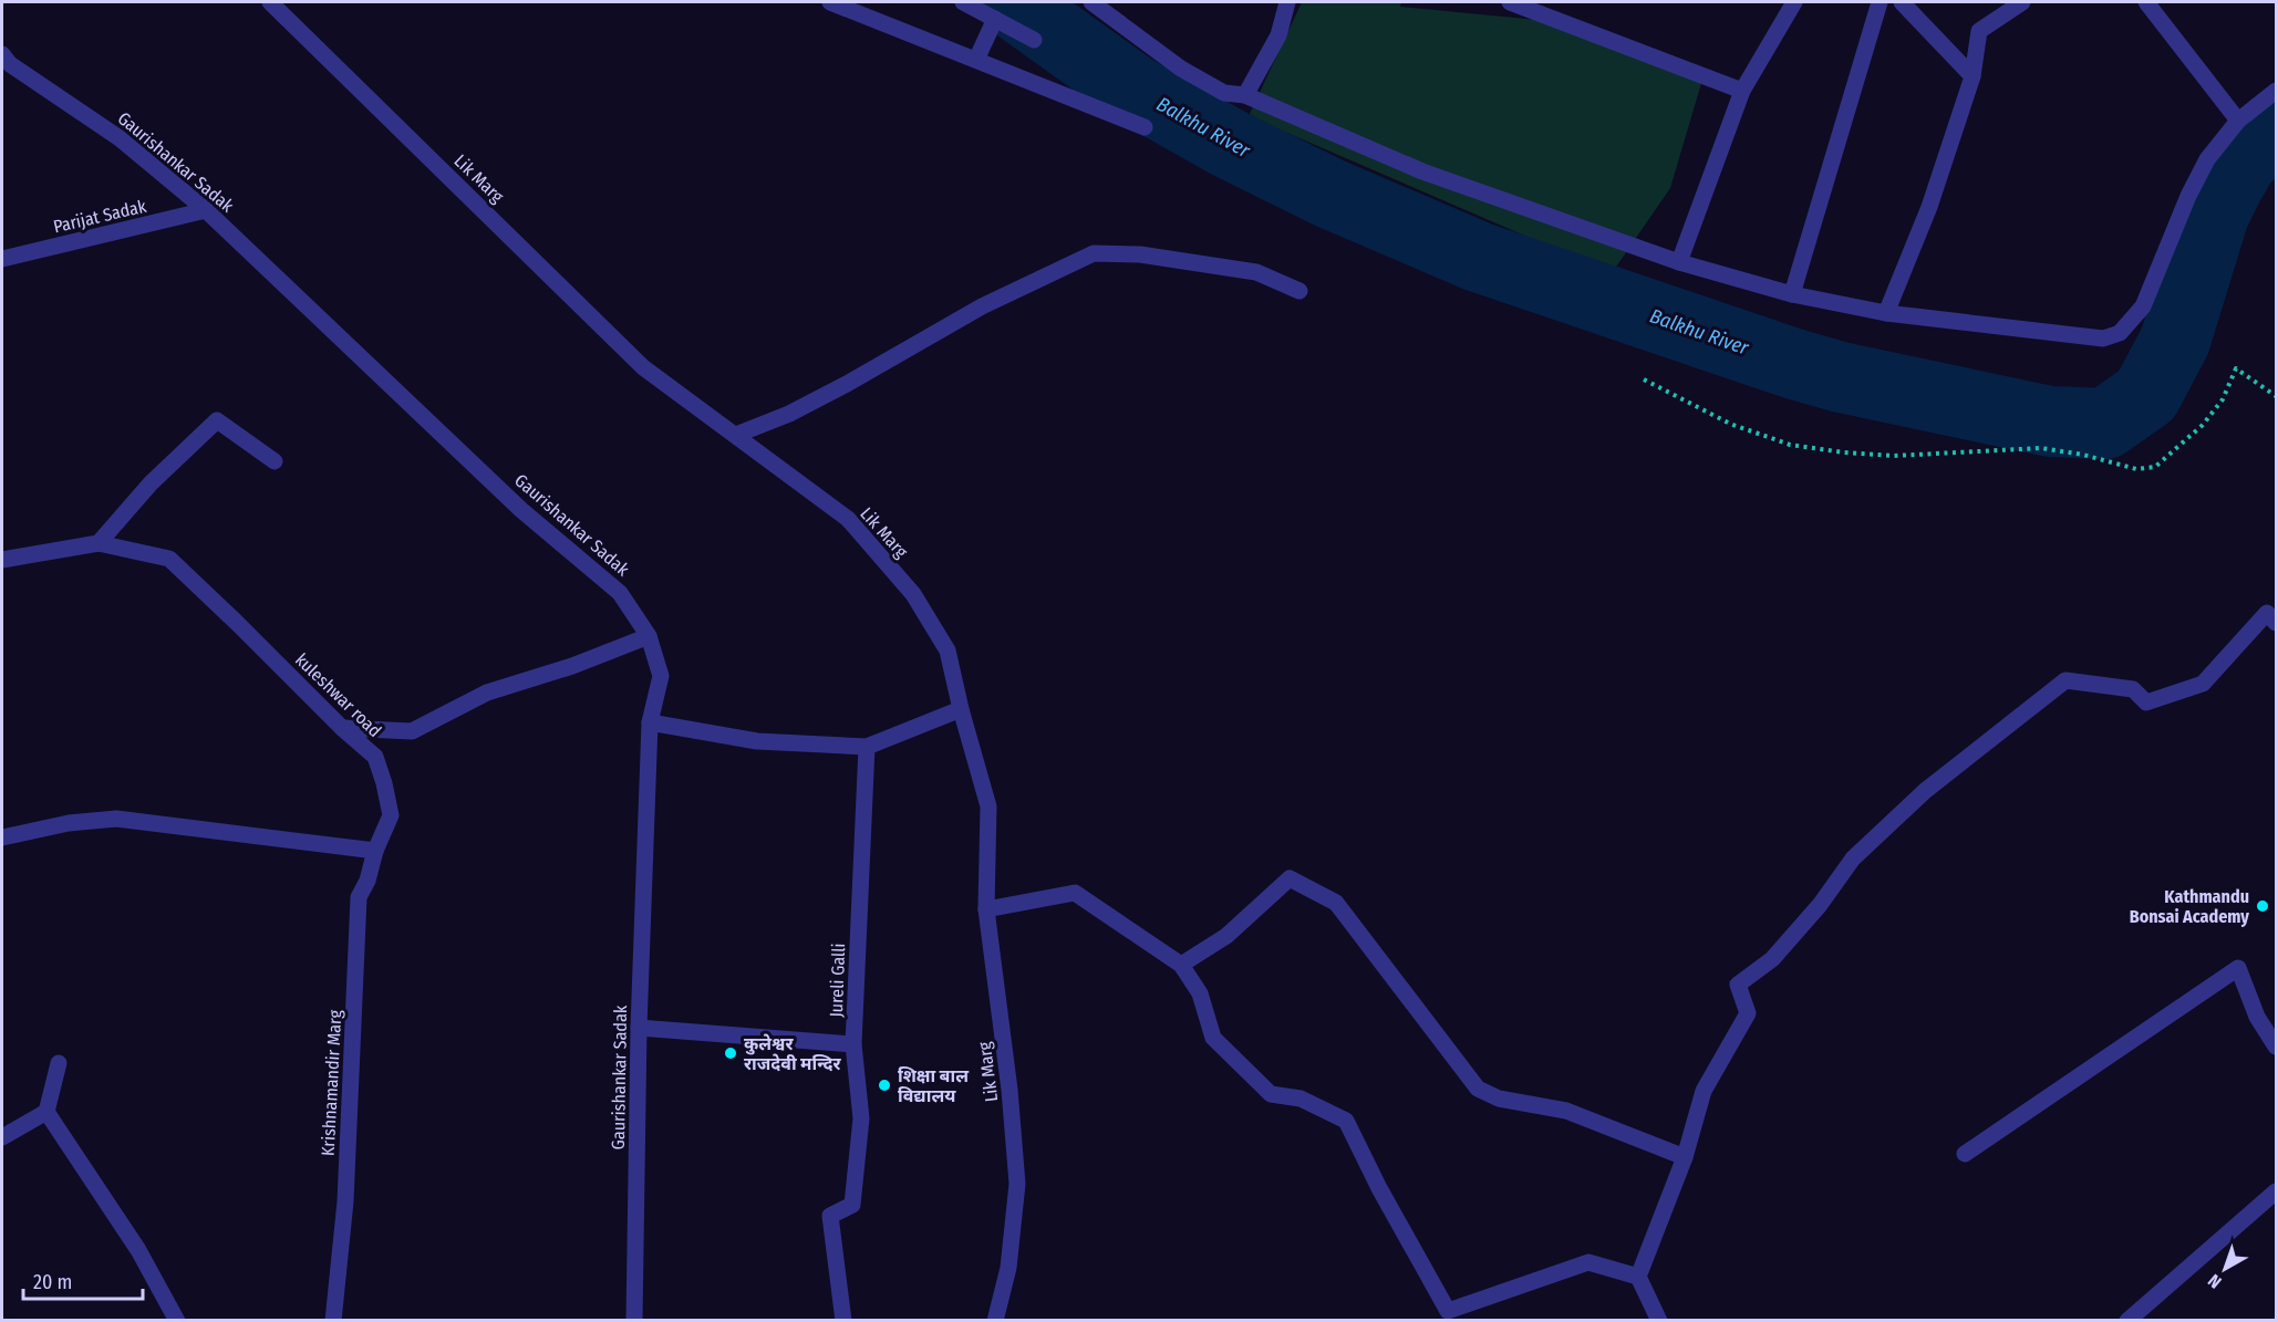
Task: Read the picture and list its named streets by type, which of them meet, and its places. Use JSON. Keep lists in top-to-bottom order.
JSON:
{
  "streets": {
    "street": [
      "Gaurishankar Sadak",
      "Lik Marg",
      "Parijat Sadak",
      "kuleshwar road",
      "Jureli Galli",
      "Krishnamandir Marg"
    ]
  },
  "crossings": [
    ["Gaurishankar Sadak", "Parijat Sadak"],
    ["kuleshwar road", "Krishnamandir Marg"]
  ],
  "water": ["Balkhu River"],
  "places": ["Kathmandu Bonsai Academy", "कुलेश्वर राजदेवी मन्दिर", "शिक्षा बाल विद्यालय"],
  "scale_bar": "20 m",
  "north": "bottom left"
}
